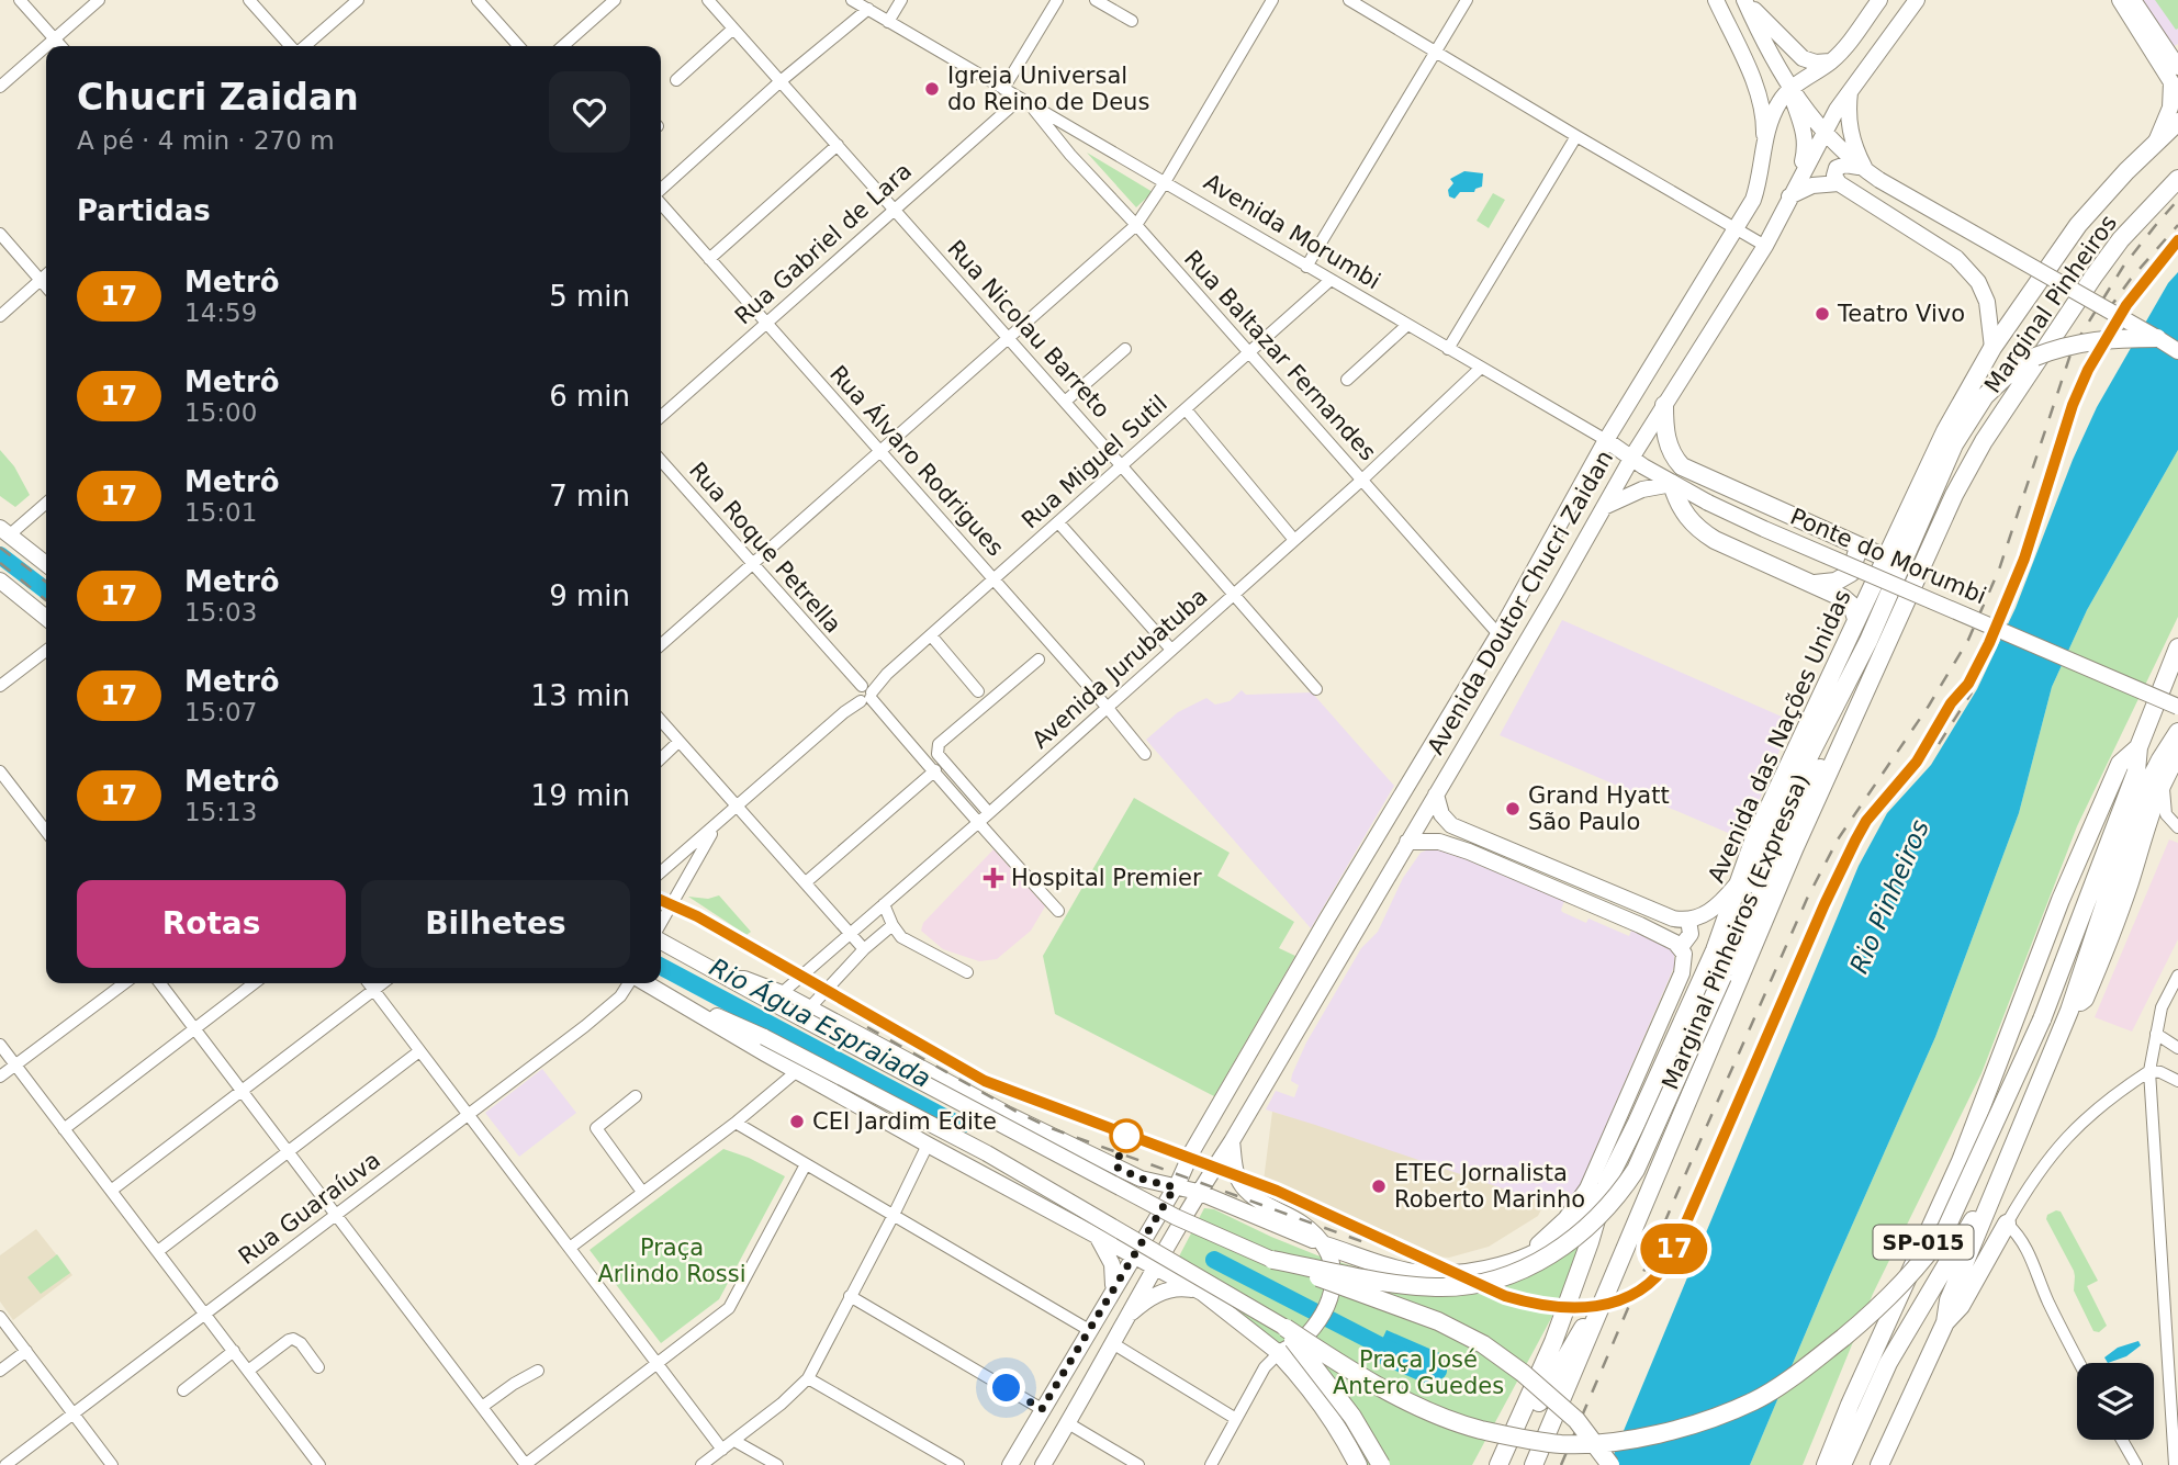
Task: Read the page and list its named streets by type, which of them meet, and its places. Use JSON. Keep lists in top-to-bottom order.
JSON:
{
  "streets": {
    "highway": [
      "Marginal Pinheiros",
      "Avenida das Nações Unidas",
      "Marginal Pinheiros (Expressa)",
      "SP-015"
    ],
    "main road": ["Avenida Morumbi", "Ponte do Morumbi", "Avenida Doutor Chucri Zaidan"],
    "street": [
      "Rua Gabriel de Lara",
      "Rua Nicolau Barreto",
      "Rua Baltazar Fernandes",
      "Rua Álvaro Rodrigues",
      "Rua Miguel Sutil",
      "Rua Roque Petrella",
      "Avenida Jurubatuba",
      "Rua Guaraíuva"
    ]
  },
  "crossings": [
    ["Avenida Morumbi", "Rua Gabriel de Lara"],
    ["Avenida Morumbi", "Rua Baltazar Fernandes"],
    ["Avenida Morumbi", "Rua Miguel Sutil"],
    ["Avenida Morumbi", "Ponte do Morumbi"],
    ["Avenida Morumbi", "Avenida Doutor Chucri Zaidan"],
    ["Avenida Morumbi", "Avenida Jurubatuba"],
    ["Rua Gabriel de Lara", "Rua Nicolau Barreto"],
    ["Rua Gabriel de Lara", "Rua Baltazar Fernandes"],
    ["Rua Gabriel de Lara", "Rua Álvaro Rodrigues"],
    ["Marginal Pinheiros", "Marginal Pinheiros (Expressa)"],
    ["Rua Nicolau Barreto", "Rua Miguel Sutil"],
    ["Rua Nicolau Barreto", "Avenida Jurubatuba"],
    ["Rua Baltazar Fernandes", "Rua Miguel Sutil"],
    ["Rua Baltazar Fernandes", "Avenida Doutor Chucri Zaidan"],
    ["Rua Baltazar Fernandes", "Avenida Jurubatuba"],
    ["Rua Álvaro Rodrigues", "Rua Miguel Sutil"],
    ["Rua Álvaro Rodrigues", "Avenida Jurubatuba"],
    ["Rua Miguel Sutil", "Rua Roque Petrella"],
    ["Rua Roque Petrella", "Avenida Jurubatuba"]
  ],
  "water": ["Rio Pinheiros", "Rio Água Espraiada"],
  "parks": ["Praça Arlindo Rossi", "Praça José Antero Guedes"],
  "places": {
    "other": [
      "Igreja Universal do Reino de Deus",
      "Teatro Vivo",
      "Grand Hyatt São Paulo",
      "CEI Jardim Edite",
      "ETEC Jornalista Roberto Marinho"
    ],
    "health": ["Hospital Premier"]
  },
  "lines": ["metro line 17"],
  "page": {
    "on_map": "17",
    "heading": [
      ["Chucri Zaidan", "A pé · 4 min · 270 m"],
      "Partidas"
    ],
    "list": [
      {
        "mark": "17",
        "name": "Metrô",
        "note": "14:59",
        "value": "5 min"
      },
      {
        "mark": "17",
        "name": "Metrô",
        "note": "15:00",
        "value": "6 min"
      },
      {
        "mark": "17",
        "name": "Metrô",
        "note": "15:01",
        "value": "7 min"
      },
      {
        "mark": "17",
        "name": "Metrô",
        "note": "15:03",
        "value": "9 min"
      },
      {
        "mark": "17",
        "name": "Metrô",
        "note": "15:07",
        "value": "13 min"
      },
      {
        "mark": "17",
        "name": "Metrô",
        "note": "15:13",
        "value": "19 min"
      }
    ],
    "buttons": ["Rotas", "Bilhetes"]
  }
}
